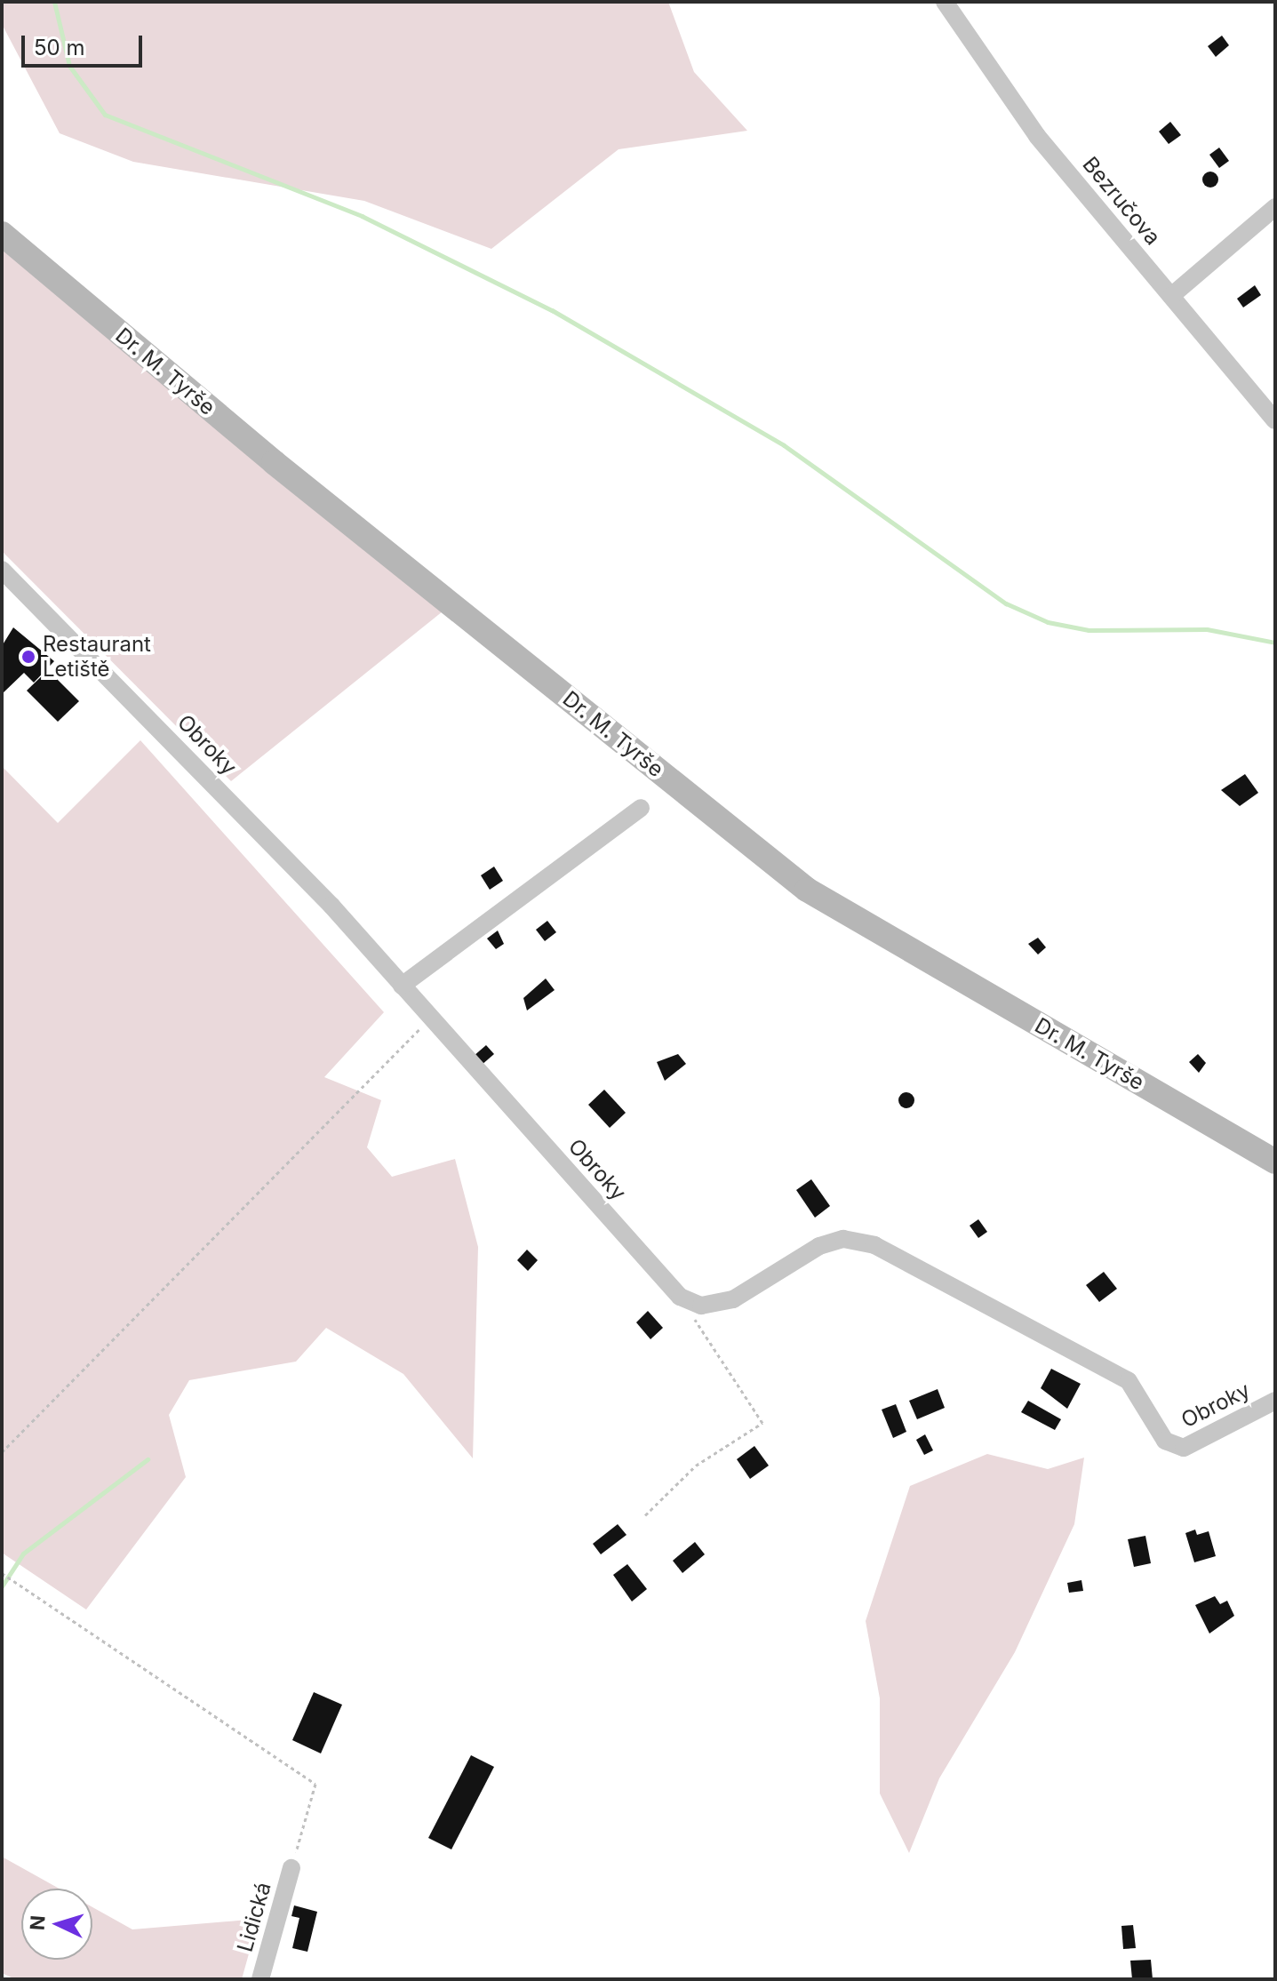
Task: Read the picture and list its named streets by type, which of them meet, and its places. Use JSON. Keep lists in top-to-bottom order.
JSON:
{
  "streets": {
    "street": [
      "Bezručova",
      "Dr. M. Tyrše",
      "Obroky",
      "Lidická"
    ]
  },
  "places": ["Restaurant Letiště"],
  "scale_bar": "50 m",
  "north": "left"
}
